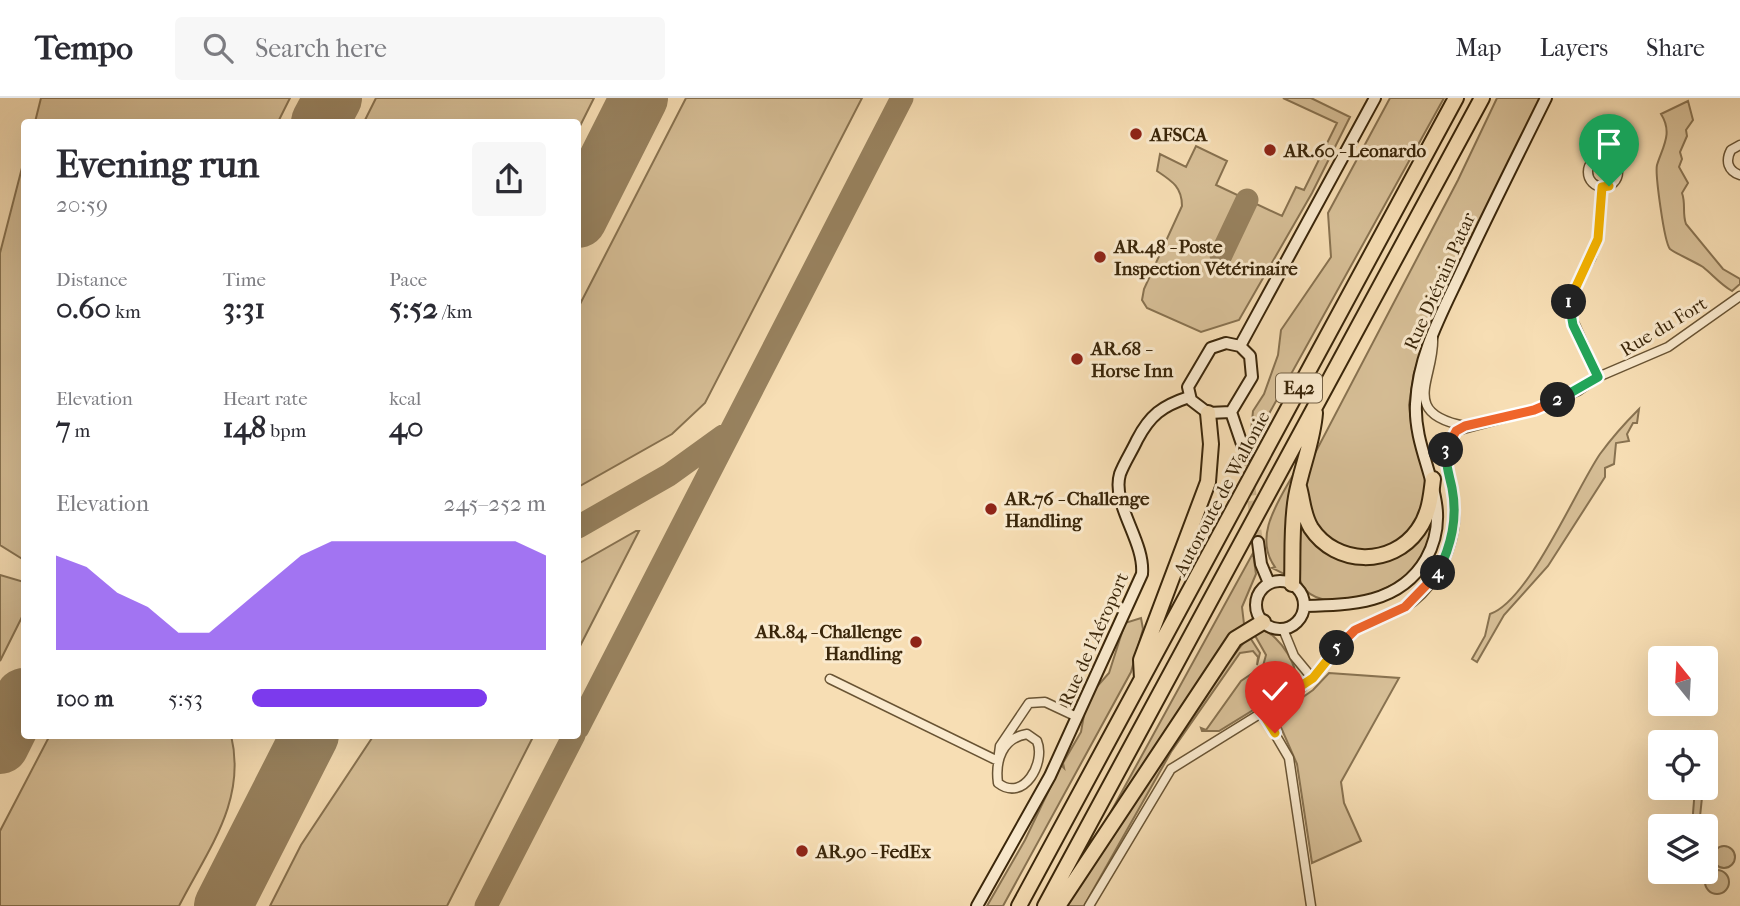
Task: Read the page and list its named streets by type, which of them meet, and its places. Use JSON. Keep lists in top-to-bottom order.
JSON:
{
  "streets": {
    "highway": ["E42", "Autoroute de Wallonie"],
    "street": ["Rue Diérain Patar", "Rue du Fort", "Rue de l'Aéroport"]
  },
  "places": [
    "AFSCA",
    "AR.60 - Leonardo",
    "AR.48 - Poste Inspection Vétérinaire",
    "AR.68 - Horse Inn",
    "AR.76 - Challenge Handling",
    "AR.84 - Challenge Handling",
    "AR.90 - FedEx"
  ],
  "north": "top",
  "page": {
    "header": "Tempo",
    "search": "Search here",
    "nav": ["Map", "Layers", "Share"],
    "heading": ["Evening run", "20:59"],
    "stats": [
      ["Distance", "0.60 km"],
      ["Time", "3:31"],
      ["Pace", "5:52 /km"],
      ["Elevation", "7 m"],
      ["Heart rate", "148 bpm"],
      ["kcal", "40"]
    ],
    "pins": [
      "1",
      "2",
      "3",
      "4",
      "5"
    ],
    "chart": ["Elevation", "245–252 m"],
    "list": [
      {
        "name": "100 m",
        "note": "5:53"
      }
    ]
  }
}
